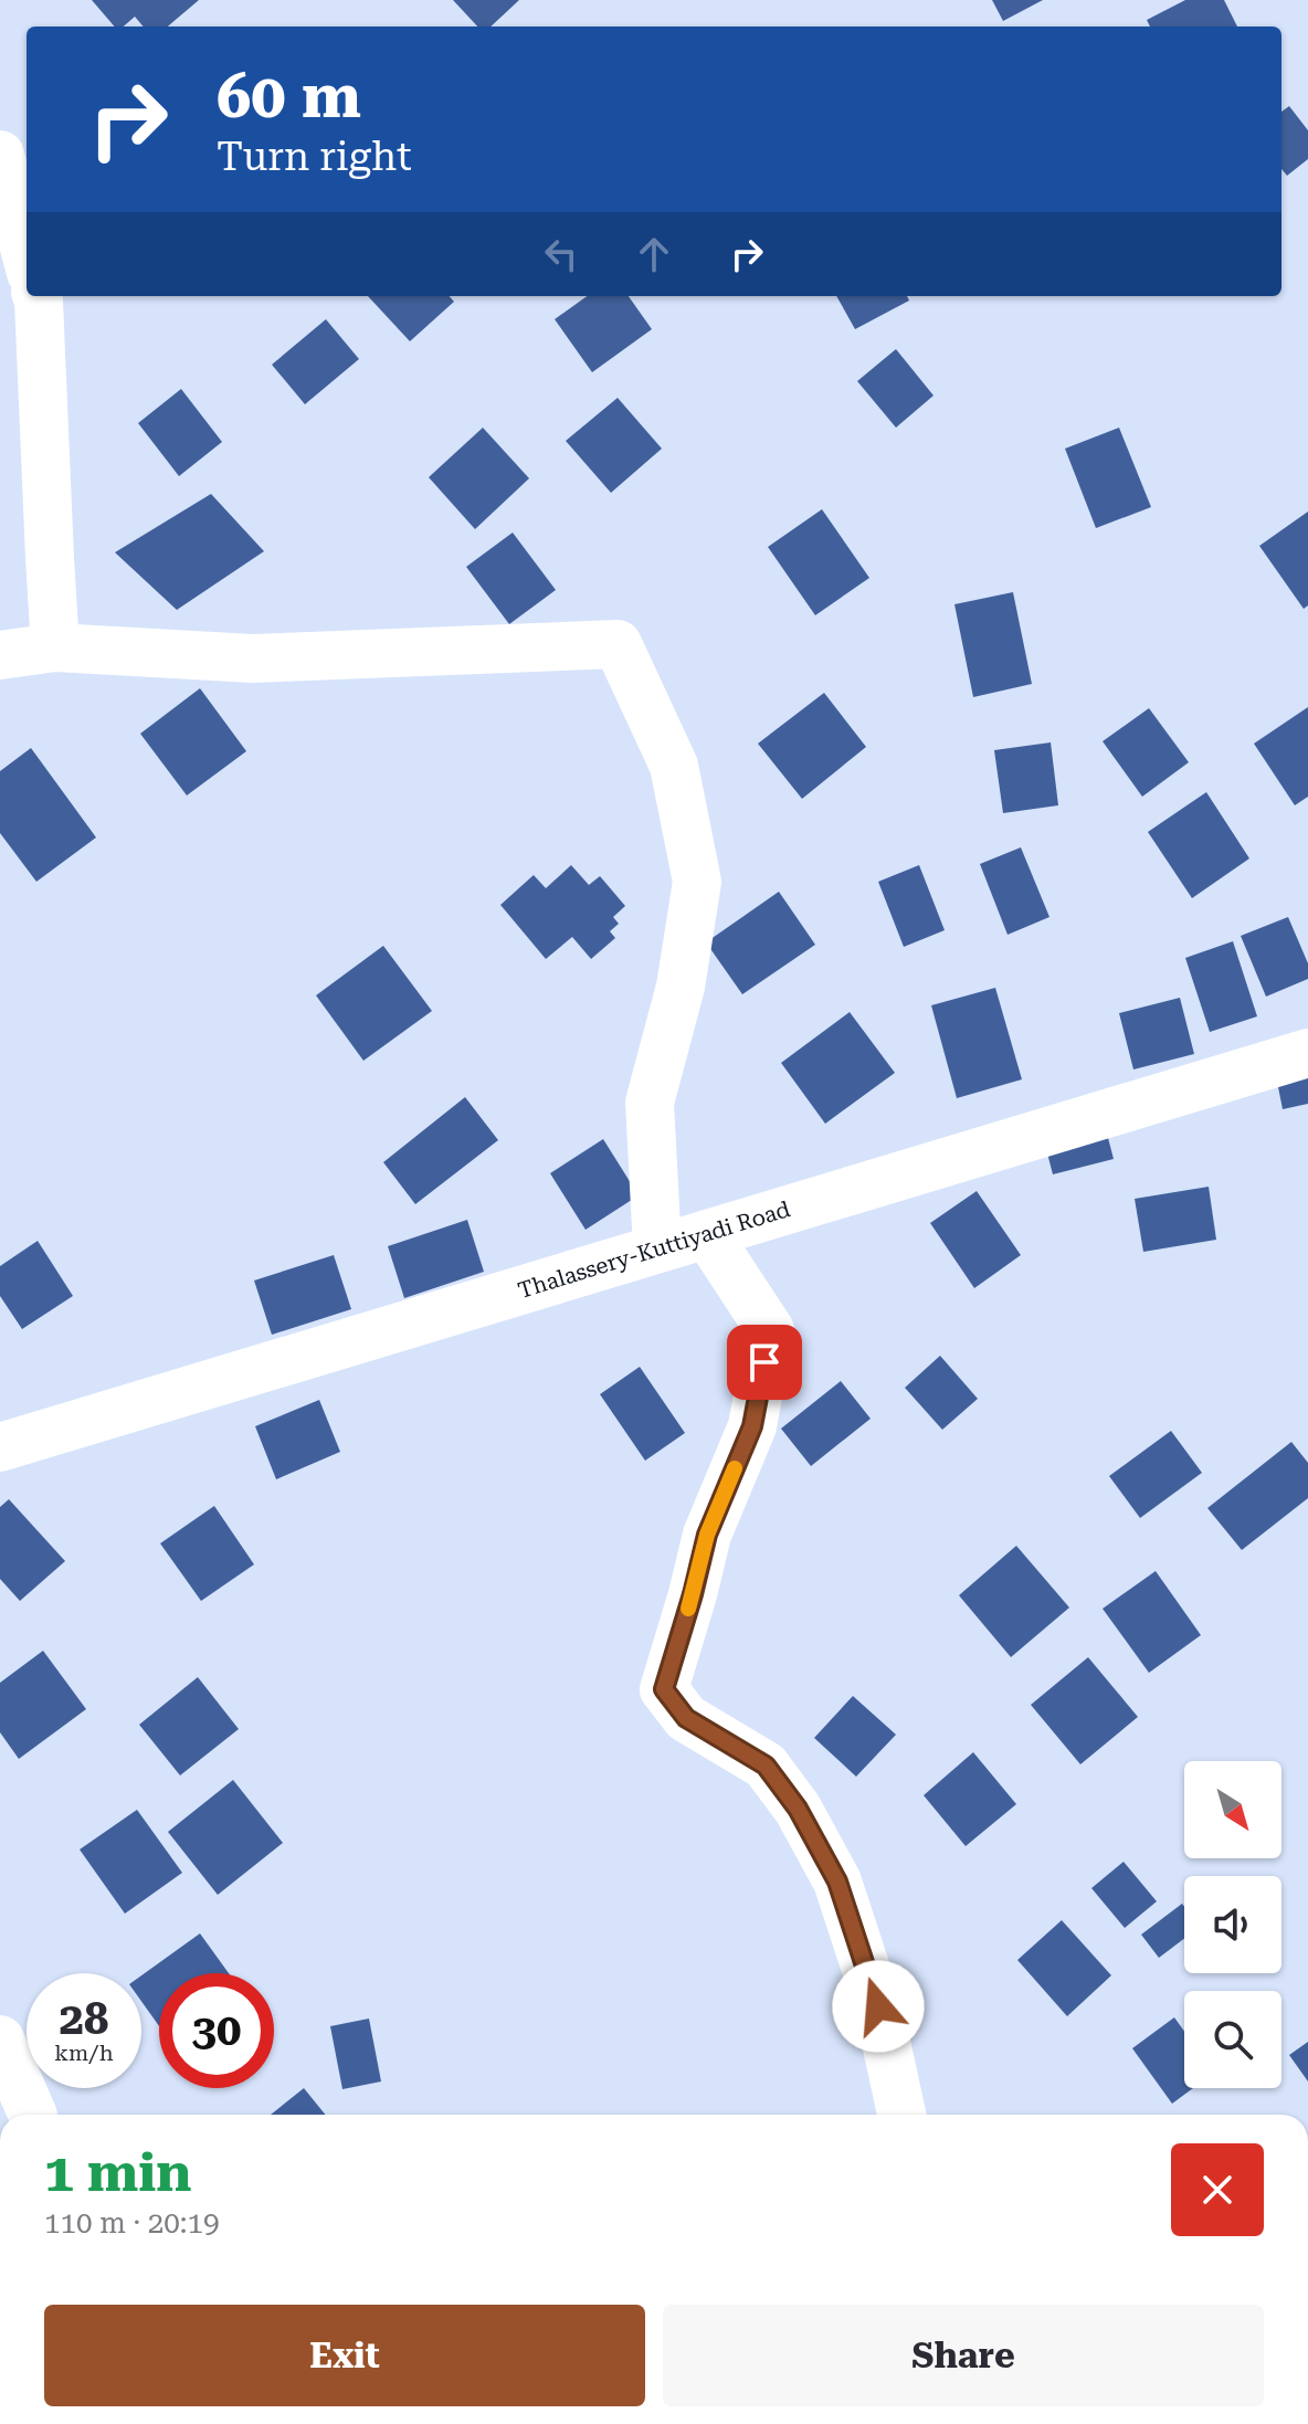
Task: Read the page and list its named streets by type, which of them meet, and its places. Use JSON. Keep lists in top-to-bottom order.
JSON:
{
  "streets": {
    "street": ["Thalassery-Kuttiyadi Road"]
  },
  "north": "bottom right",
  "page": {
    "turn": ["60 m", "Turn right"],
    "speed": "28 km/h",
    "limit": "30",
    "heading": ["1 min", "110 m · 20:19"],
    "buttons": ["Exit", "Share"]
  }
}
